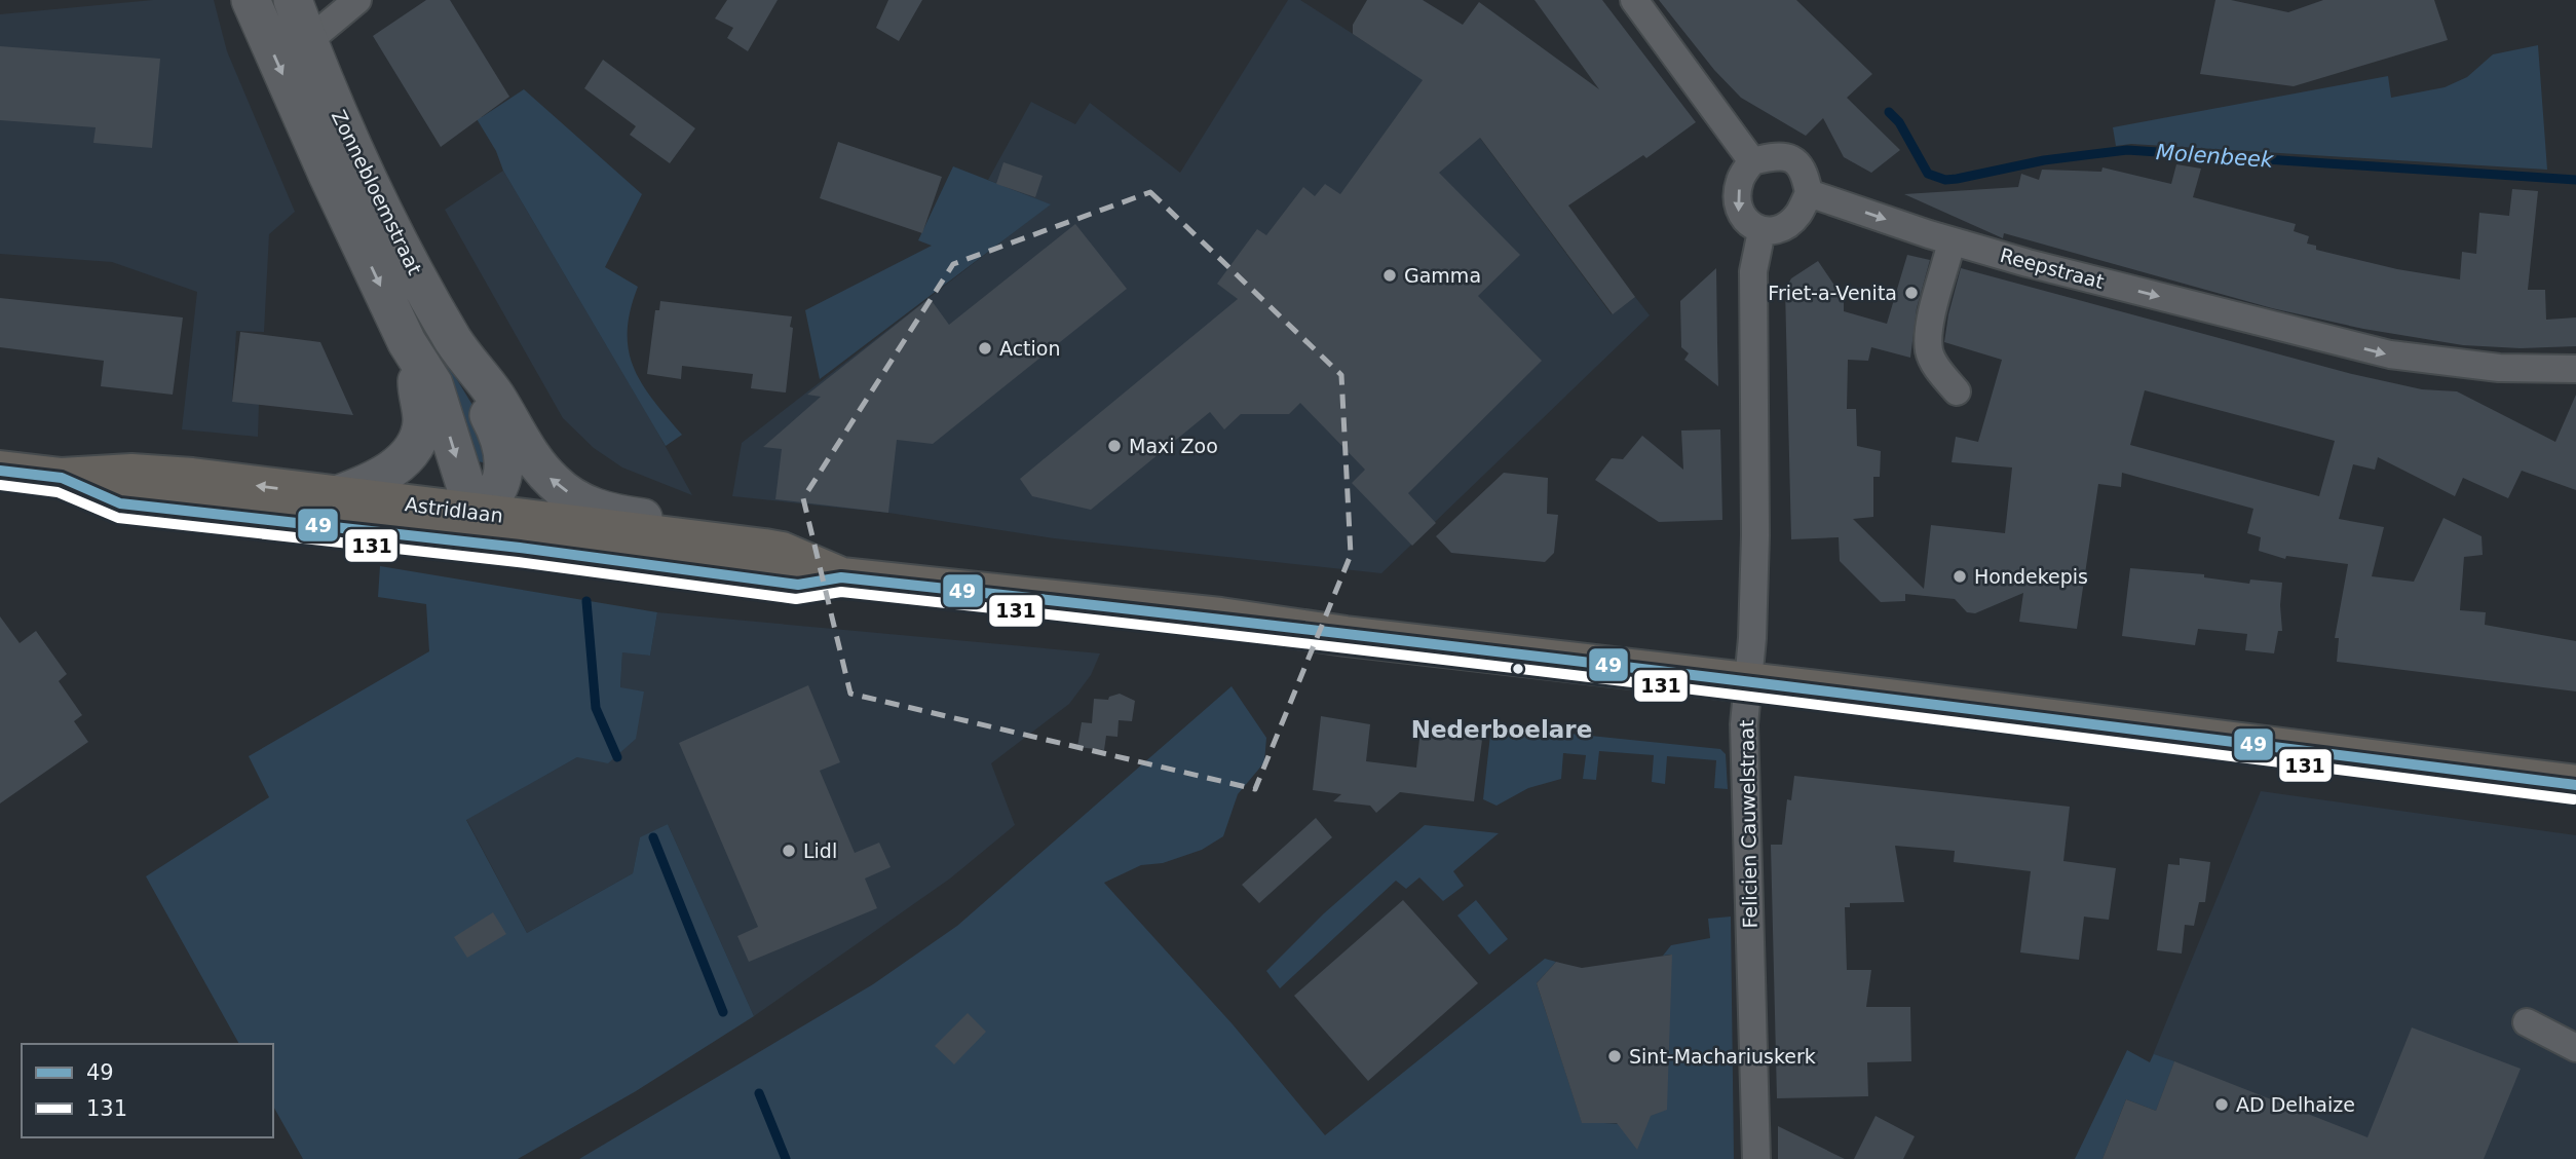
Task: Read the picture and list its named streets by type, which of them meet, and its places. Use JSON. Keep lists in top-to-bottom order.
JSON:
{
  "streets": {
    "main road": ["Zonnebloemstraat", "Astridlaan"],
    "street": ["Reepstraat", "Felicien Cauwelstraat"]
  },
  "crossings": [
    ["Reepstraat", "Felicien Cauwelstraat"],
    ["Astridlaan", "Felicien Cauwelstraat"]
  ],
  "one_way": ["Reepstraat"],
  "districts": ["Nederboelare"],
  "water": ["Molenbeek"],
  "places": [
    "Gamma",
    "Friet-a-Venita",
    "Action",
    "Maxi Zoo",
    "Hondekepis",
    "Lidl",
    "Sint-Machariuskerk",
    "AD Delhaize"
  ],
  "lines": ["transit line 49", "transit line 131"],
  "legend": ["49", "131"]
}
